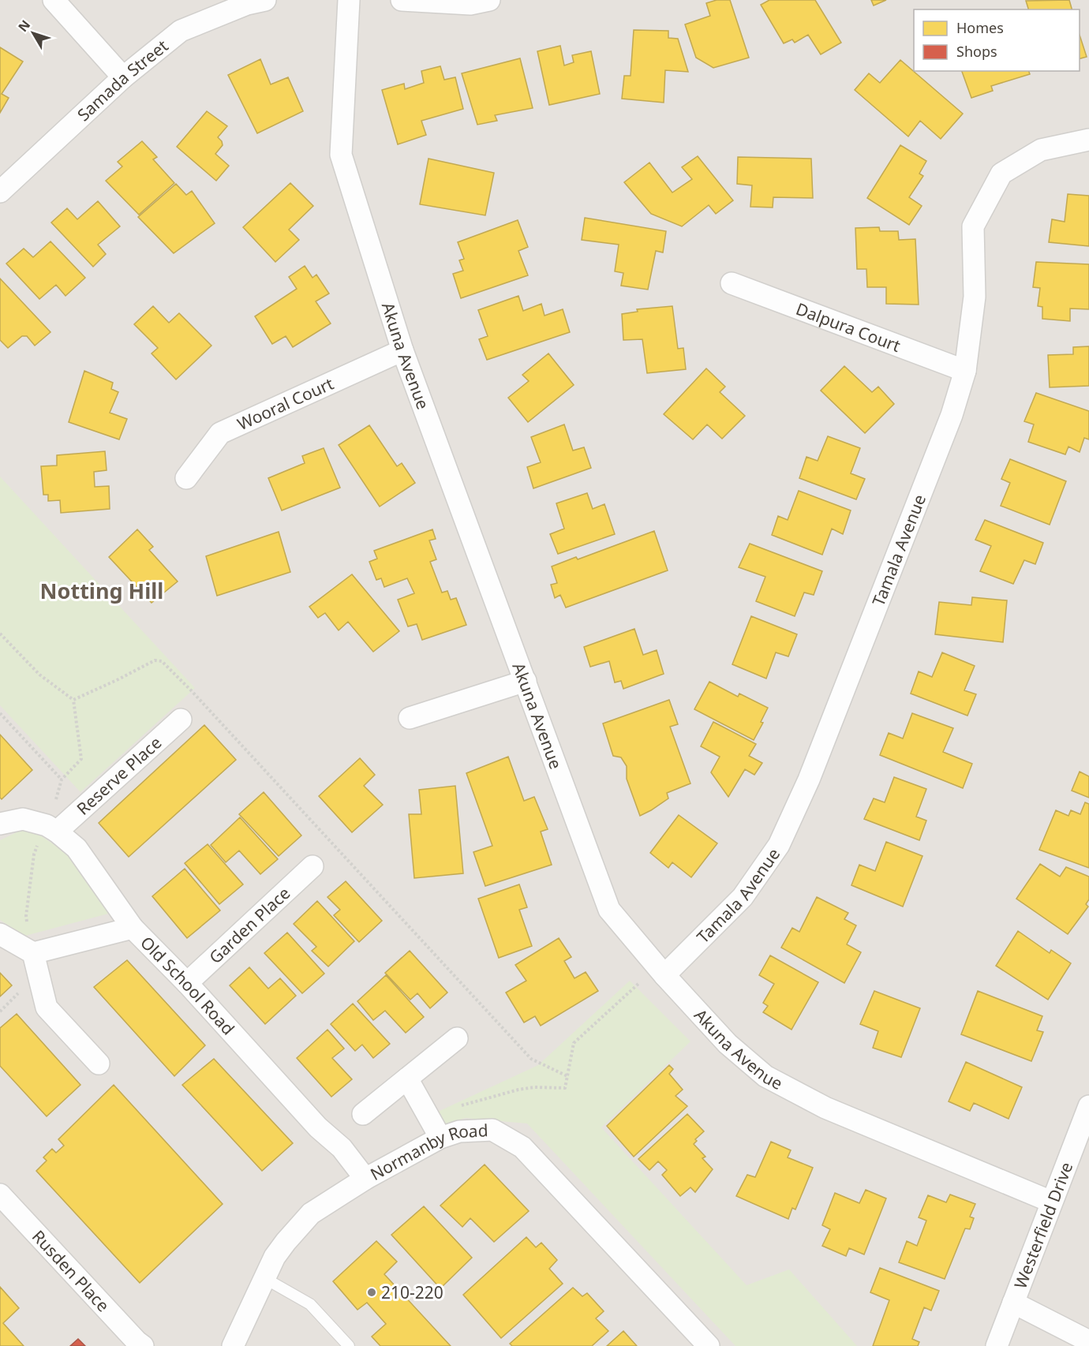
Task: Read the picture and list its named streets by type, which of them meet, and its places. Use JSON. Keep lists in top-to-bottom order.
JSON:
{
  "streets": {
    "street": [
      "Samada Street",
      "Dalpura Court",
      "Akuna Avenue",
      "Wooral Court",
      "Tamala Avenue",
      "Reserve Place",
      "Garden Place",
      "Old School Road",
      "Normanby Road",
      "Westerfield Drive",
      "Rusden Place"
    ]
  },
  "crossings": [
    ["Dalpura Court", "Tamala Avenue"],
    ["Akuna Avenue", "Wooral Court"],
    ["Akuna Avenue", "Tamala Avenue"],
    ["Akuna Avenue", "Westerfield Drive"],
    ["Reserve Place", "Old School Road"],
    ["Garden Place", "Old School Road"],
    ["Old School Road", "Normanby Road"]
  ],
  "districts": ["Notting Hill"],
  "places": ["210-220"],
  "legend": ["Homes", "Shops"],
  "north": "top left"
}
